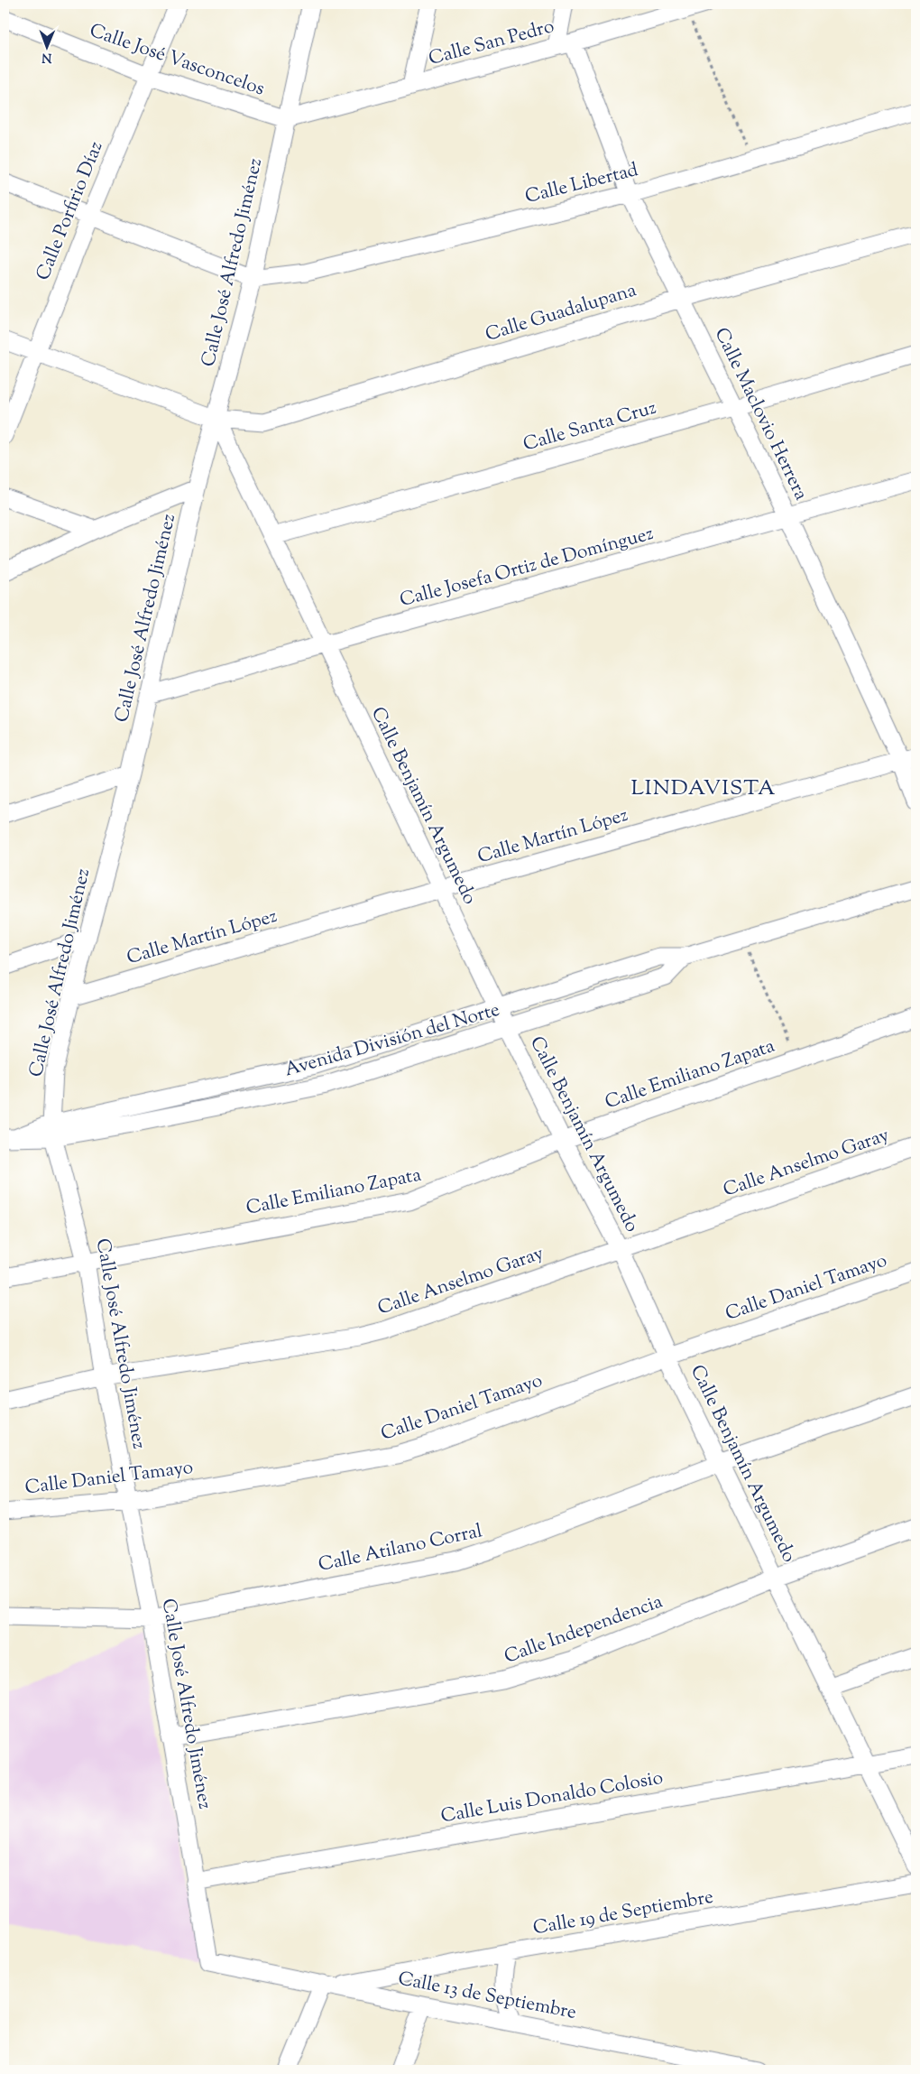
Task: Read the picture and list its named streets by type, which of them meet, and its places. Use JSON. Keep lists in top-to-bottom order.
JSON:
{
  "streets": {
    "street": [
      "Calle San Pedro",
      "Calle José Vasconcelos",
      "Calle Libertad",
      "Calle Porfirio Díaz",
      "Calle José Alfredo Jiménez",
      "Calle Guadalupana",
      "Calle Maclovio Herrera",
      "Calle Santa Cruz",
      "Calle Josefa Ortiz de Domínguez",
      "Calle Benjamín Argumedo",
      "Calle Martín López",
      "Avenida División del Norte",
      "Calle Emiliano Zapata",
      "Calle Anselmo Garay",
      "Calle Daniel Tamayo",
      "Calle Atilano Corral",
      "Calle Independencia",
      "Calle Luis Donaldo Colosio",
      "Calle 19 de Septiembre",
      "Calle 13 de Septiembre"
    ]
  },
  "crossings": [
    ["Calle San Pedro", "Calle José Vasconcelos"],
    ["Calle San Pedro", "Calle José Alfredo Jiménez"],
    ["Calle San Pedro", "Calle Maclovio Herrera"],
    ["Calle José Vasconcelos", "Calle Porfirio Díaz"],
    ["Calle José Vasconcelos", "Calle José Alfredo Jiménez"],
    ["Calle Libertad", "Calle José Alfredo Jiménez"],
    ["Calle Libertad", "Calle Maclovio Herrera"],
    ["Calle Porfirio Díaz", "Calle Guadalupana"],
    ["Calle José Alfredo Jiménez", "Calle Guadalupana"],
    ["Calle José Alfredo Jiménez", "Calle Josefa Ortiz de Domínguez"],
    ["Calle José Alfredo Jiménez", "Calle Benjamín Argumedo"],
    ["Calle José Alfredo Jiménez", "Calle Martín López"],
    ["Calle José Alfredo Jiménez", "Avenida División del Norte"],
    ["Calle José Alfredo Jiménez", "Calle Emiliano Zapata"],
    ["Calle José Alfredo Jiménez", "Calle Anselmo Garay"],
    ["Calle José Alfredo Jiménez", "Calle Daniel Tamayo"],
    ["Calle José Alfredo Jiménez", "Calle Atilano Corral"],
    ["Calle José Alfredo Jiménez", "Calle Independencia"],
    ["Calle José Alfredo Jiménez", "Calle Luis Donaldo Colosio"],
    ["Calle José Alfredo Jiménez", "Calle 13 de Septiembre"],
    ["Calle Guadalupana", "Calle Maclovio Herrera"],
    ["Calle Guadalupana", "Calle Benjamín Argumedo"],
    ["Calle Maclovio Herrera", "Calle Santa Cruz"],
    ["Calle Maclovio Herrera", "Calle Josefa Ortiz de Domínguez"],
    ["Calle Maclovio Herrera", "Calle Martín López"],
    ["Calle Santa Cruz", "Calle Benjamín Argumedo"],
    ["Calle Josefa Ortiz de Domínguez", "Calle Benjamín Argumedo"],
    ["Calle Benjamín Argumedo", "Calle Martín López"],
    ["Calle Benjamín Argumedo", "Avenida División del Norte"],
    ["Calle Benjamín Argumedo", "Calle Emiliano Zapata"],
    ["Calle Benjamín Argumedo", "Calle Anselmo Garay"],
    ["Calle Benjamín Argumedo", "Calle Daniel Tamayo"],
    ["Calle Benjamín Argumedo", "Calle Atilano Corral"],
    ["Calle Benjamín Argumedo", "Calle Independencia"],
    ["Calle Benjamín Argumedo", "Calle Luis Donaldo Colosio"],
    ["Calle 19 de Septiembre", "Calle 13 de Septiembre"]
  ],
  "districts": ["LINDAVISTA"],
  "north": "bottom"
}
